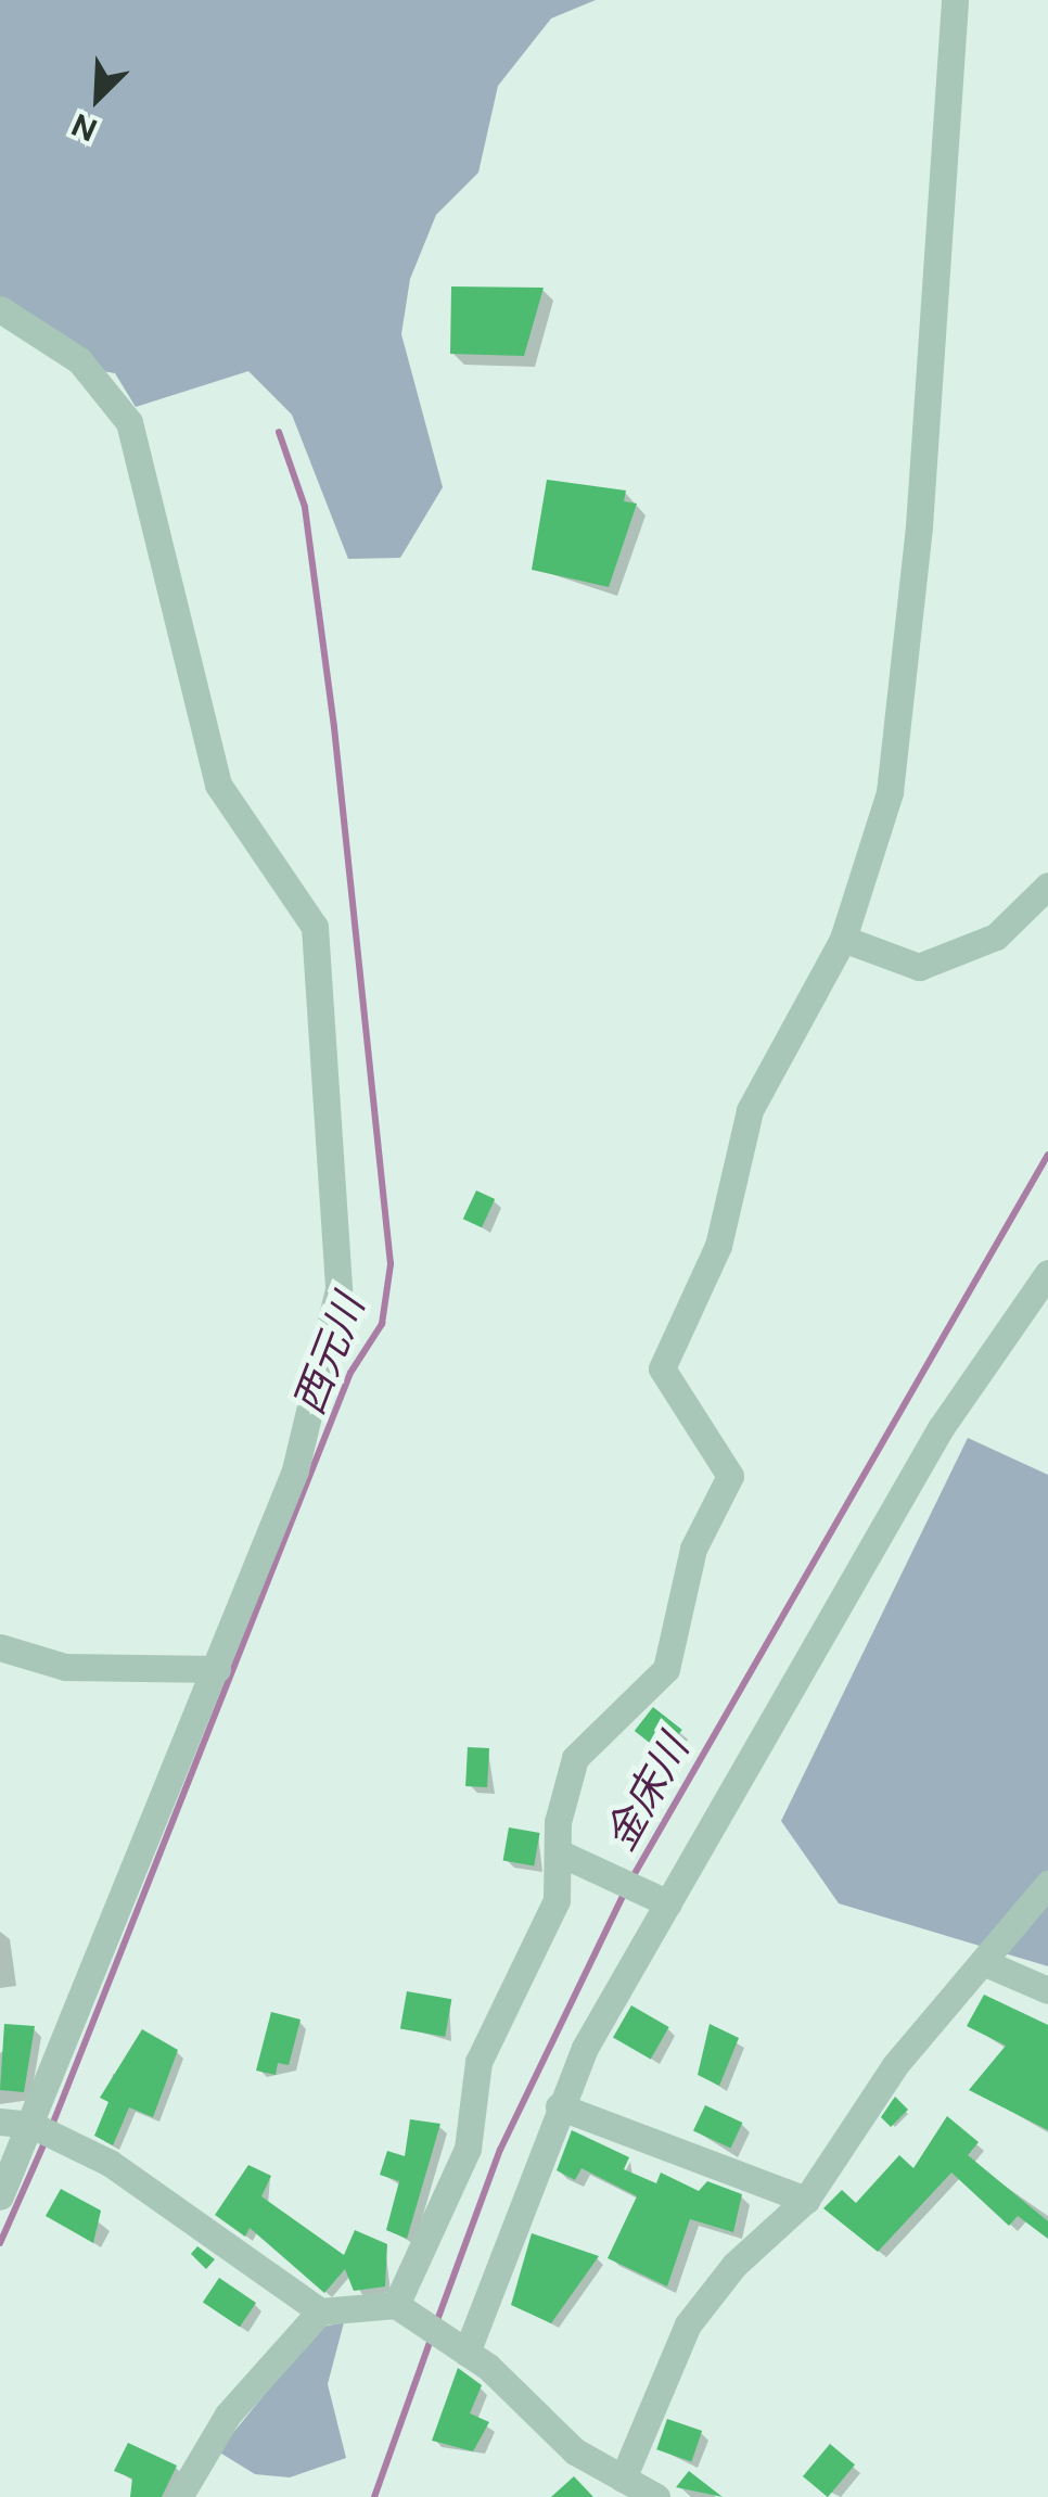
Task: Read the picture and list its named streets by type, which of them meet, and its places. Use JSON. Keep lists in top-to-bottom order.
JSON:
{
  "water": ["西元川", "金床川"],
  "north": "bottom left"
}
